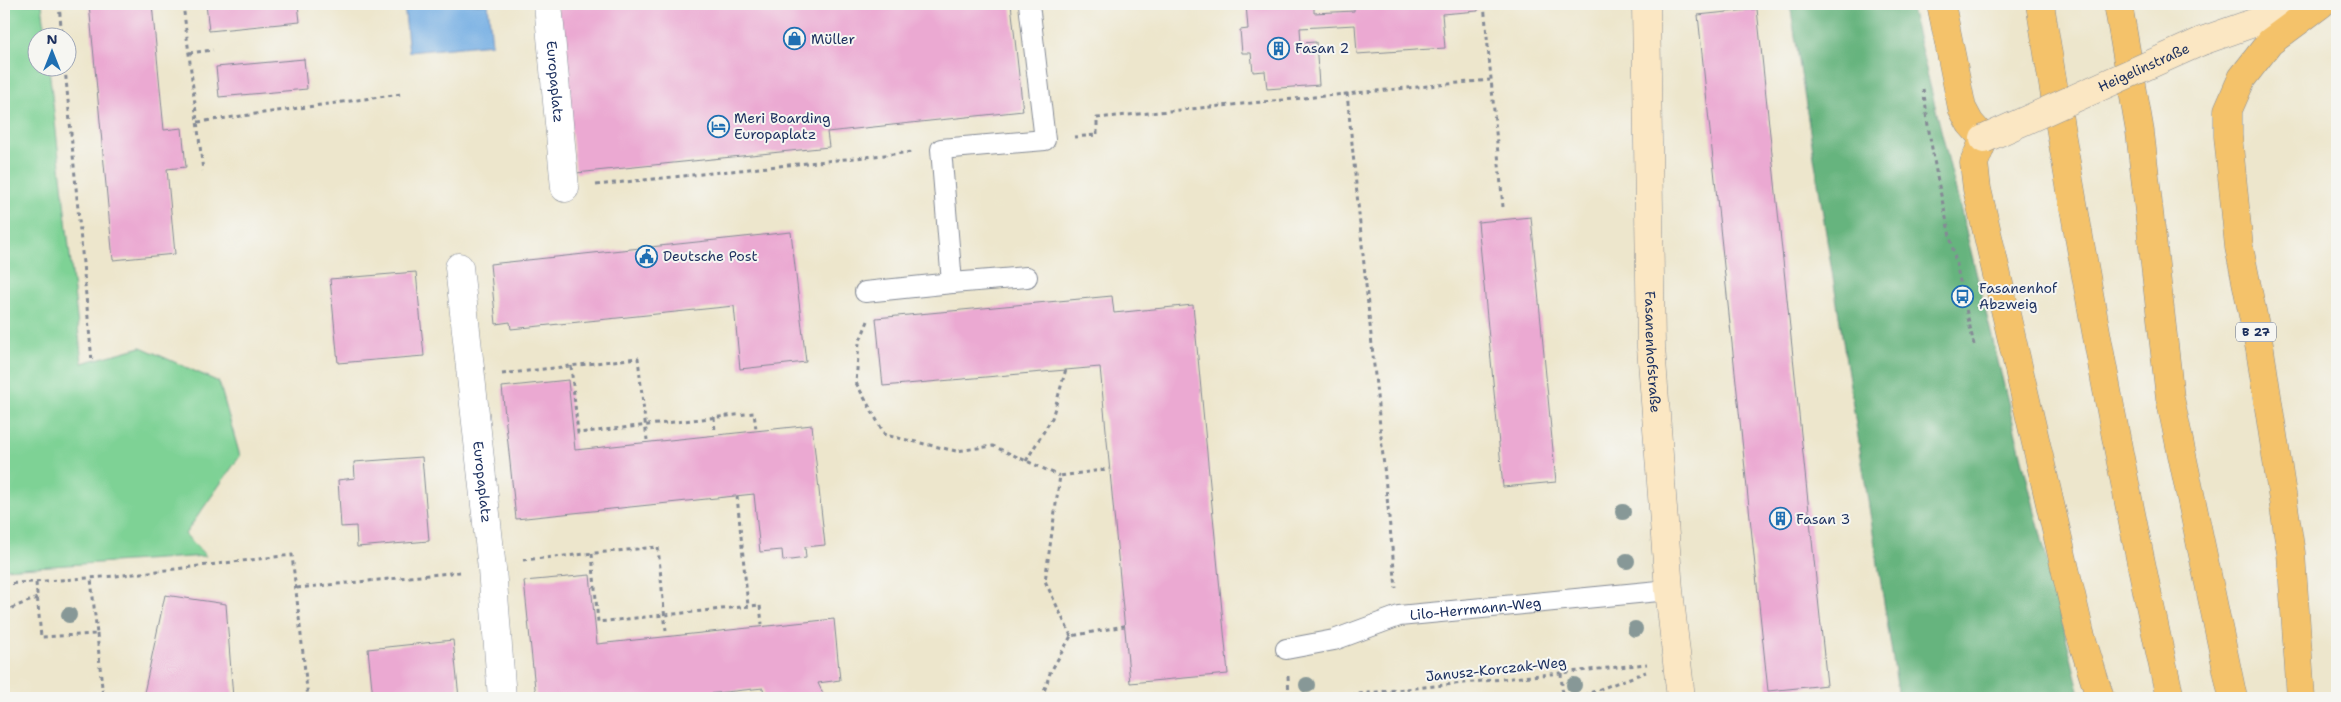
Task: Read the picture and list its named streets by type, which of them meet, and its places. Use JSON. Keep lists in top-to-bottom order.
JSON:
{
  "streets": {
    "highway": ["B 27"],
    "street": ["Heigelinstraße", "Europaplatz", "Fasanenhofstraße"],
    "lane": ["Lilo-Herrmann-Weg"],
    "path": ["Janusz-Korczak-Weg"]
  },
  "crossings": [
    ["Fasanenhofstraße", "Lilo-Herrmann-Weg"],
    ["Fasanenhofstraße", "Janusz-Korczak-Weg"]
  ],
  "places": {
    "shop": ["Müller"],
    "building": ["Fasan 2", "Fasan 3"],
    "hotel": ["Meri Boarding Europaplatz"],
    "public building": ["Deutsche Post"],
    "bus stop": ["Fasanenhof Abzweig"]
  },
  "north": "top"
}
